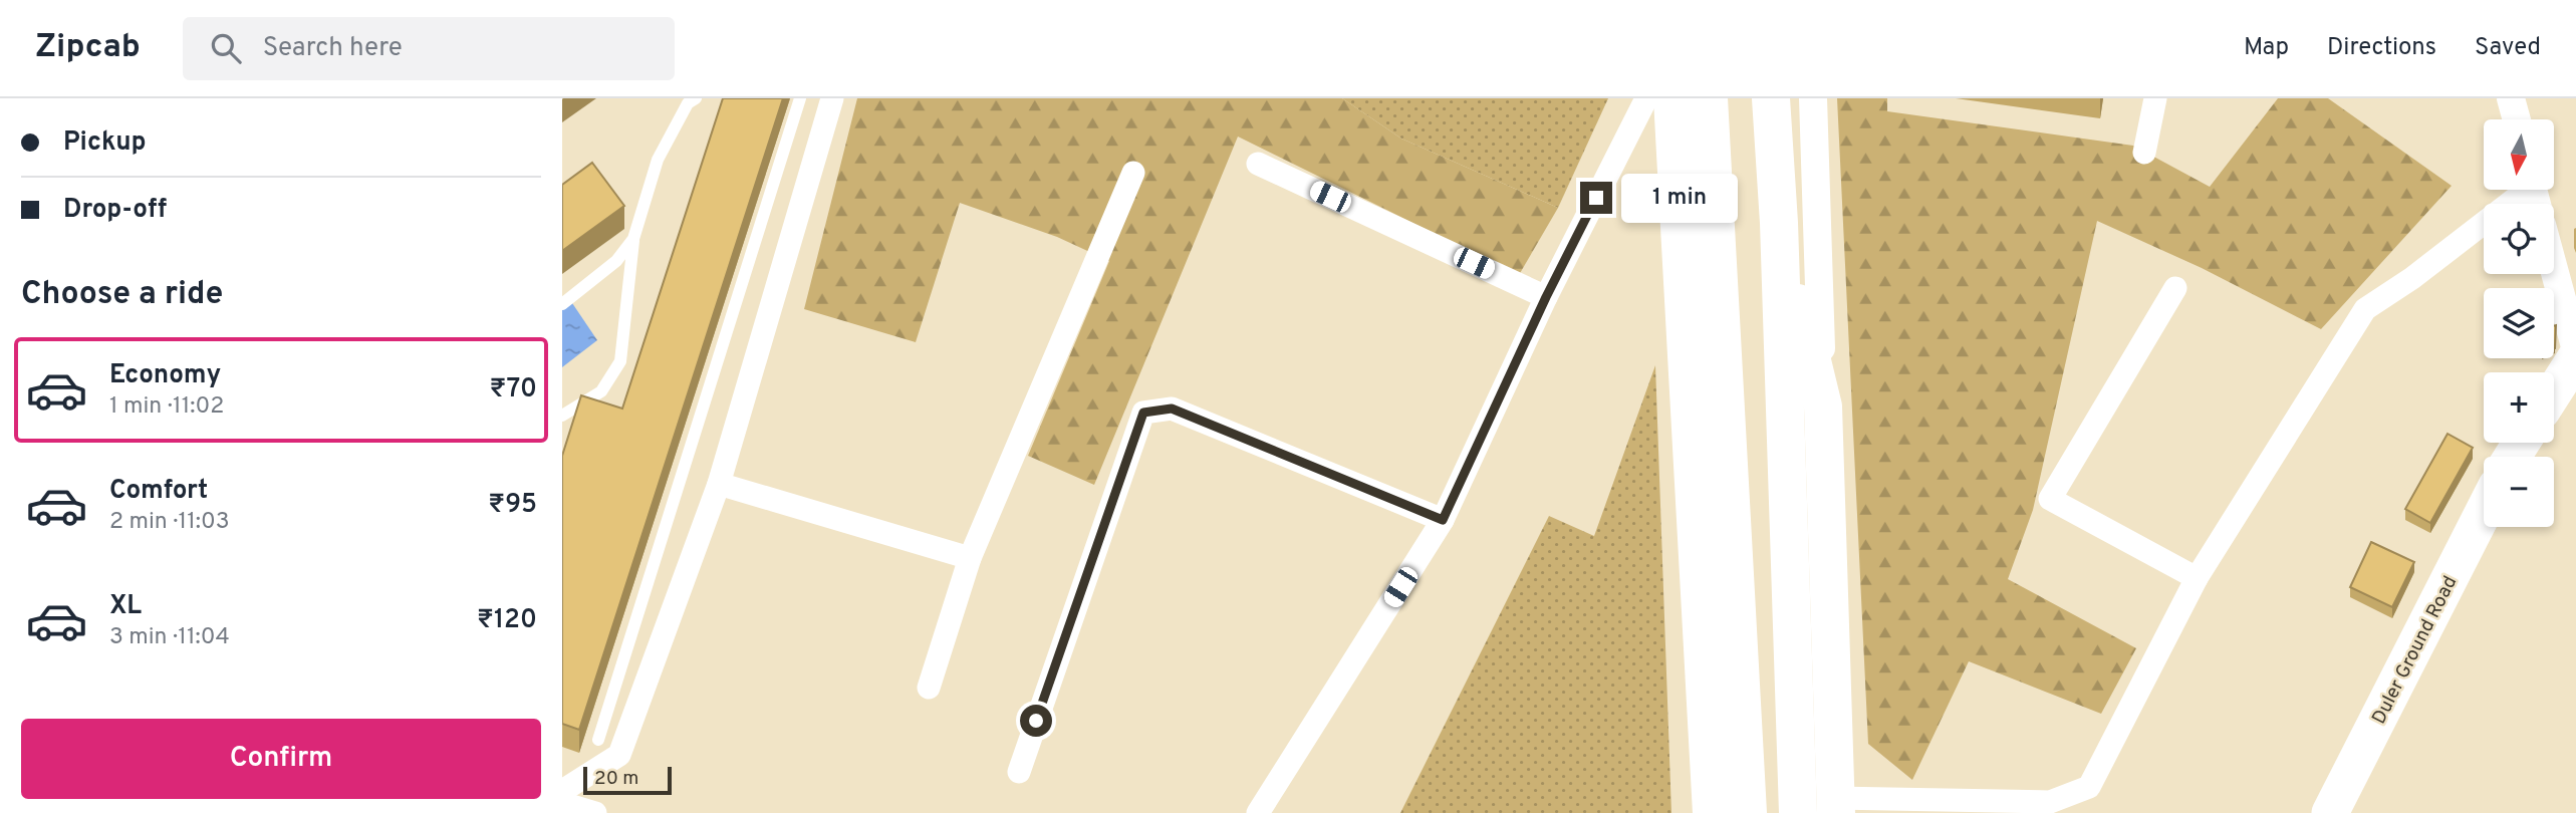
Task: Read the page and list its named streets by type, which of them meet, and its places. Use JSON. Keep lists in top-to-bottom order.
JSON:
{
  "streets": {
    "main road": ["Duler Ground Road"]
  },
  "scale_bar": "20 m",
  "north": "bottom",
  "page": {
    "header": "Zipcab",
    "search": "Search here",
    "nav": ["Map", "Directions", "Saved"],
    "banner": ["Pickup", "Drop-off"],
    "map_buttons": ["+", "−"],
    "bubble": "1 min",
    "heading": "Choose a ride",
    "list": [
      {
        "name": "Economy",
        "note": "1 min · 11:02",
        "value": "₹70"
      },
      {
        "name": "Comfort",
        "note": "2 min · 11:03",
        "value": "₹95"
      },
      {
        "name": "XL",
        "note": "3 min · 11:04",
        "value": "₹120"
      }
    ],
    "buttons": "Confirm",
    "scale": "20 m"
  }
}
